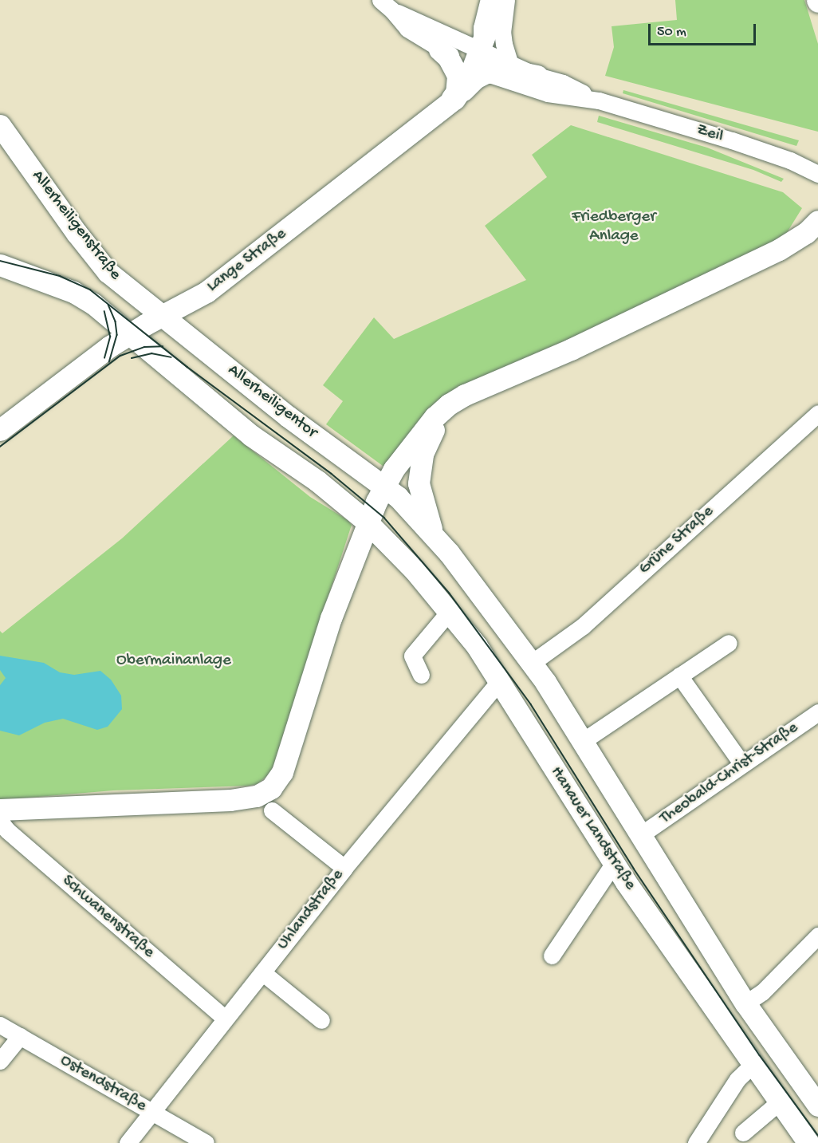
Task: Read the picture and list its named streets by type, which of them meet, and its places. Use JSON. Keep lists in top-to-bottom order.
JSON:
{
  "streets": {
    "main road": [
      "Allerheiligenstraße",
      "Lange Straße",
      "Allerheiligentor",
      "Hanauer Landstraße"
    ],
    "street": [
      "Zeil",
      "Grüne Straße",
      "Theobald-Christ-Straße",
      "Uhlandstraße",
      "Schwanenstraße",
      "Ostendstraße"
    ]
  },
  "crossings": [
    ["Allerheiligenstraße", "Lange Straße"],
    ["Allerheiligenstraße", "Allerheiligentor"],
    ["Lange Straße", "Allerheiligentor"],
    ["Hanauer Landstraße", "Uhlandstraße"],
    ["Uhlandstraße", "Schwanenstraße"],
    ["Uhlandstraße", "Ostendstraße"]
  ],
  "parks": ["Friedberger Anlage", "Obermainanlage"],
  "scale_bar": "50 m"
}
